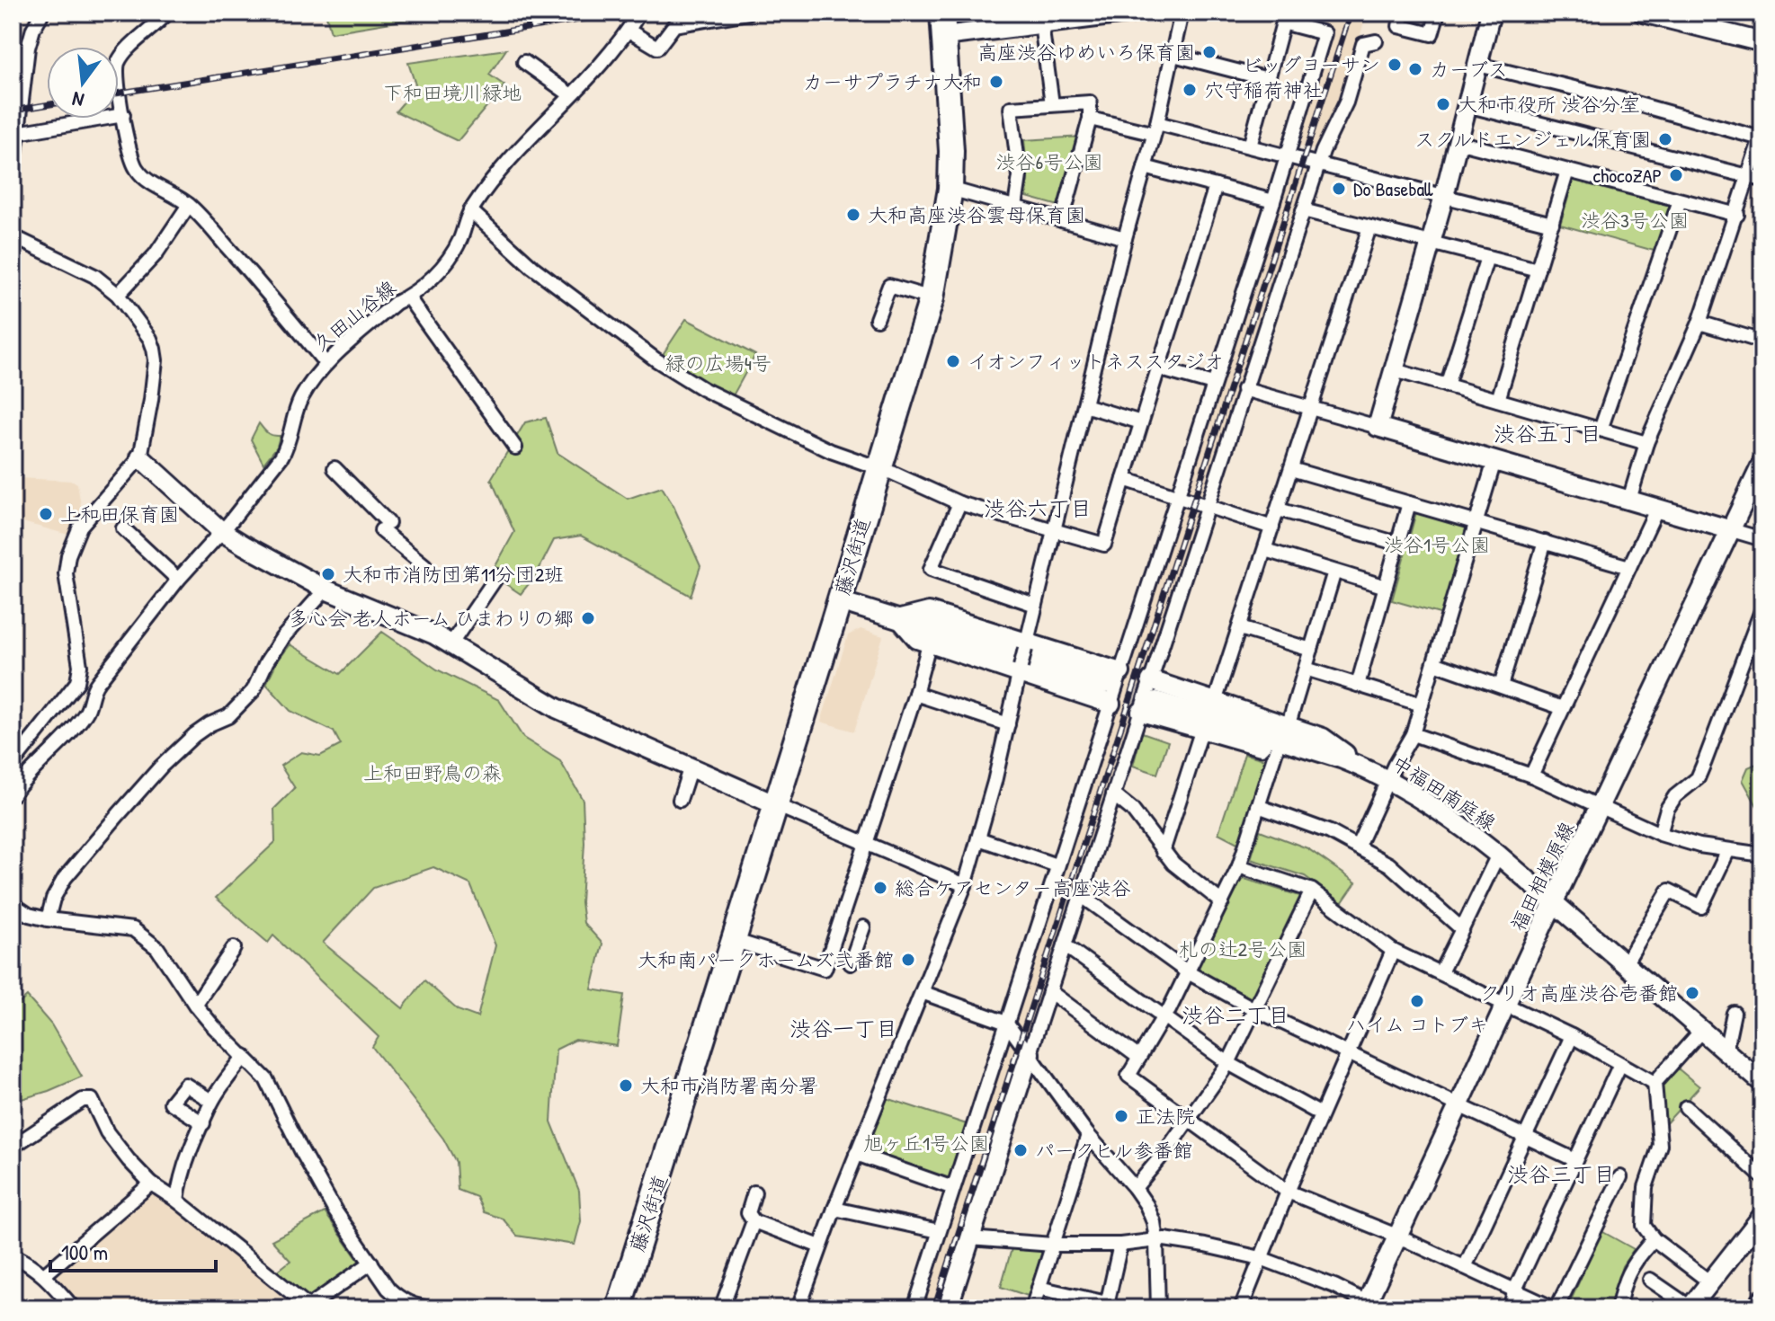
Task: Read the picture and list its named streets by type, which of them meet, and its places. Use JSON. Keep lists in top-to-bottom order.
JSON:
{
  "streets": {
    "highway": ["藤沢街道"],
    "street": ["久田山谷線", "中福田南庭線", "福田相模原線"]
  },
  "crossings": [
    ["中福田南庭線", "福田相模原線"]
  ],
  "districts": [
    "渋谷五丁目",
    "渋谷六丁目",
    "渋谷二丁目",
    "渋谷一丁目",
    "渋谷三丁目"
  ],
  "parks": [
    "下和田境川緑地",
    "渋谷6号公園",
    "渋谷3号公園",
    "緑の広場4号",
    "渋谷1号公園",
    "上和田野鳥の森",
    "札の辻2号公園",
    "旭ヶ丘1号公園"
  ],
  "places": [
    "高座渋谷ゆめいろ保育園",
    "ビッグヨーサン",
    "カーブス",
    "カーサプラチナ大和",
    "穴守稲荷神社",
    "大和市役所 渋谷分室",
    "スクルドエンジェル保育園",
    "chocoZAP",
    "Do Baseball",
    "大和高座渋谷雲母保育園",
    "イオンフィットネススタジオ",
    "上和田保育園",
    "大和市消防団第11分団2班",
    "多心会 老人ホーム ひまわりの郷",
    "総合ケアセンター高座渋谷",
    "大和南パークホームズ弐番館",
    "クリオ高座渋谷壱番館",
    "ハイム コトブキ",
    "大和市消防署南分署",
    "正法院",
    "パークヒル参番館"
  ],
  "scale_bar": "100 m",
  "north": "bottom"
}
